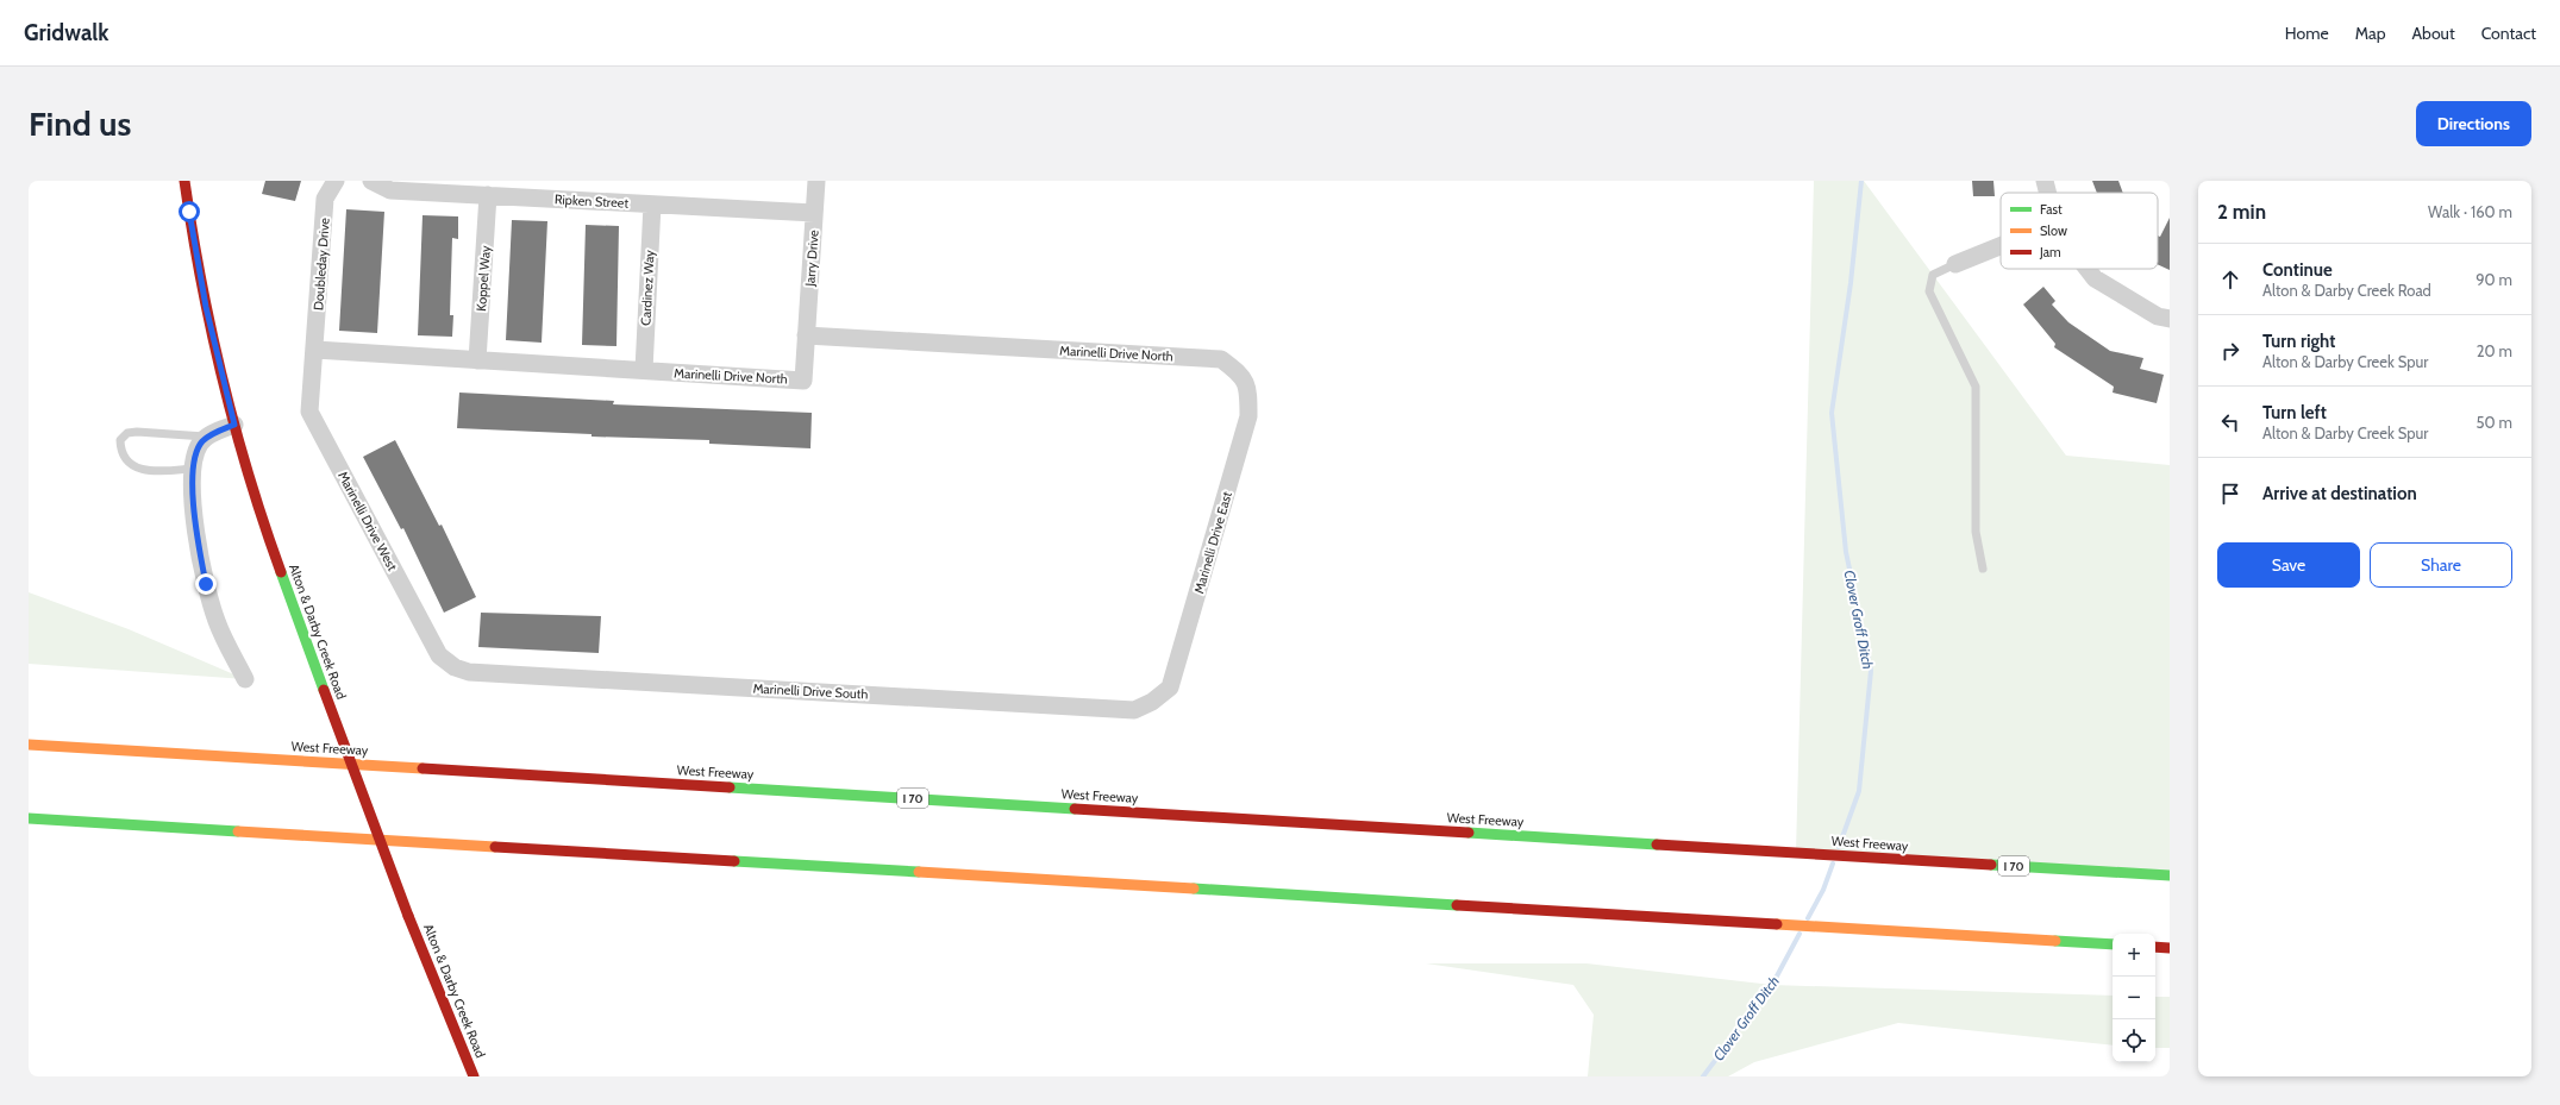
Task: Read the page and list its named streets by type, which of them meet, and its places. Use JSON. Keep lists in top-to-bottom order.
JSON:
{
  "streets": {
    "main road": ["Alton & Darby Creek Road", "West Freeway", "I 70"],
    "street": [
      "Ripken Street",
      "Jarry Drive",
      "Doubleday Drive",
      "Koppel Way",
      "Cardinez Way",
      "Marinelli Drive North",
      "Marinelli Drive West",
      "Marinelli Drive East",
      "Marinelli Drive South"
    ]
  },
  "crossings": [
    ["Ripken Street", "Jarry Drive"],
    ["Ripken Street", "Koppel Way"],
    ["Ripken Street", "Cardinez Way"],
    ["Jarry Drive", "Marinelli Drive North"],
    ["Doubleday Drive", "Marinelli Drive North"],
    ["Doubleday Drive", "Marinelli Drive West"],
    ["Koppel Way", "Marinelli Drive North"],
    ["Cardinez Way", "Marinelli Drive North"],
    ["Marinelli Drive North", "Marinelli Drive West"],
    ["Marinelli Drive North", "Marinelli Drive East"],
    ["Marinelli Drive West", "Marinelli Drive South"],
    ["Marinelli Drive East", "Marinelli Drive South"]
  ],
  "water": ["Clover Groff Ditch"],
  "legend": ["Fast", "Slow", "Jam"],
  "page": {
    "header": "Gridwalk",
    "nav": [
      "Home",
      "Map",
      "About",
      "Contact"
    ],
    "buttons": [
      "Directions",
      ["Save", "Share"]
    ],
    "title": "Find us",
    "heading": ["2 min", "Walk · 160 m"],
    "list": [
      ["Continue", "Alton & Darby Creek Road", "90 m"],
      ["Turn right", "Alton & Darby Creek Spur", "20 m"],
      ["Turn left", "Alton & Darby Creek Spur", "50 m"],
      "Arrive at destination"
    ],
    "map_buttons": ["+", "−"]
  }
}
